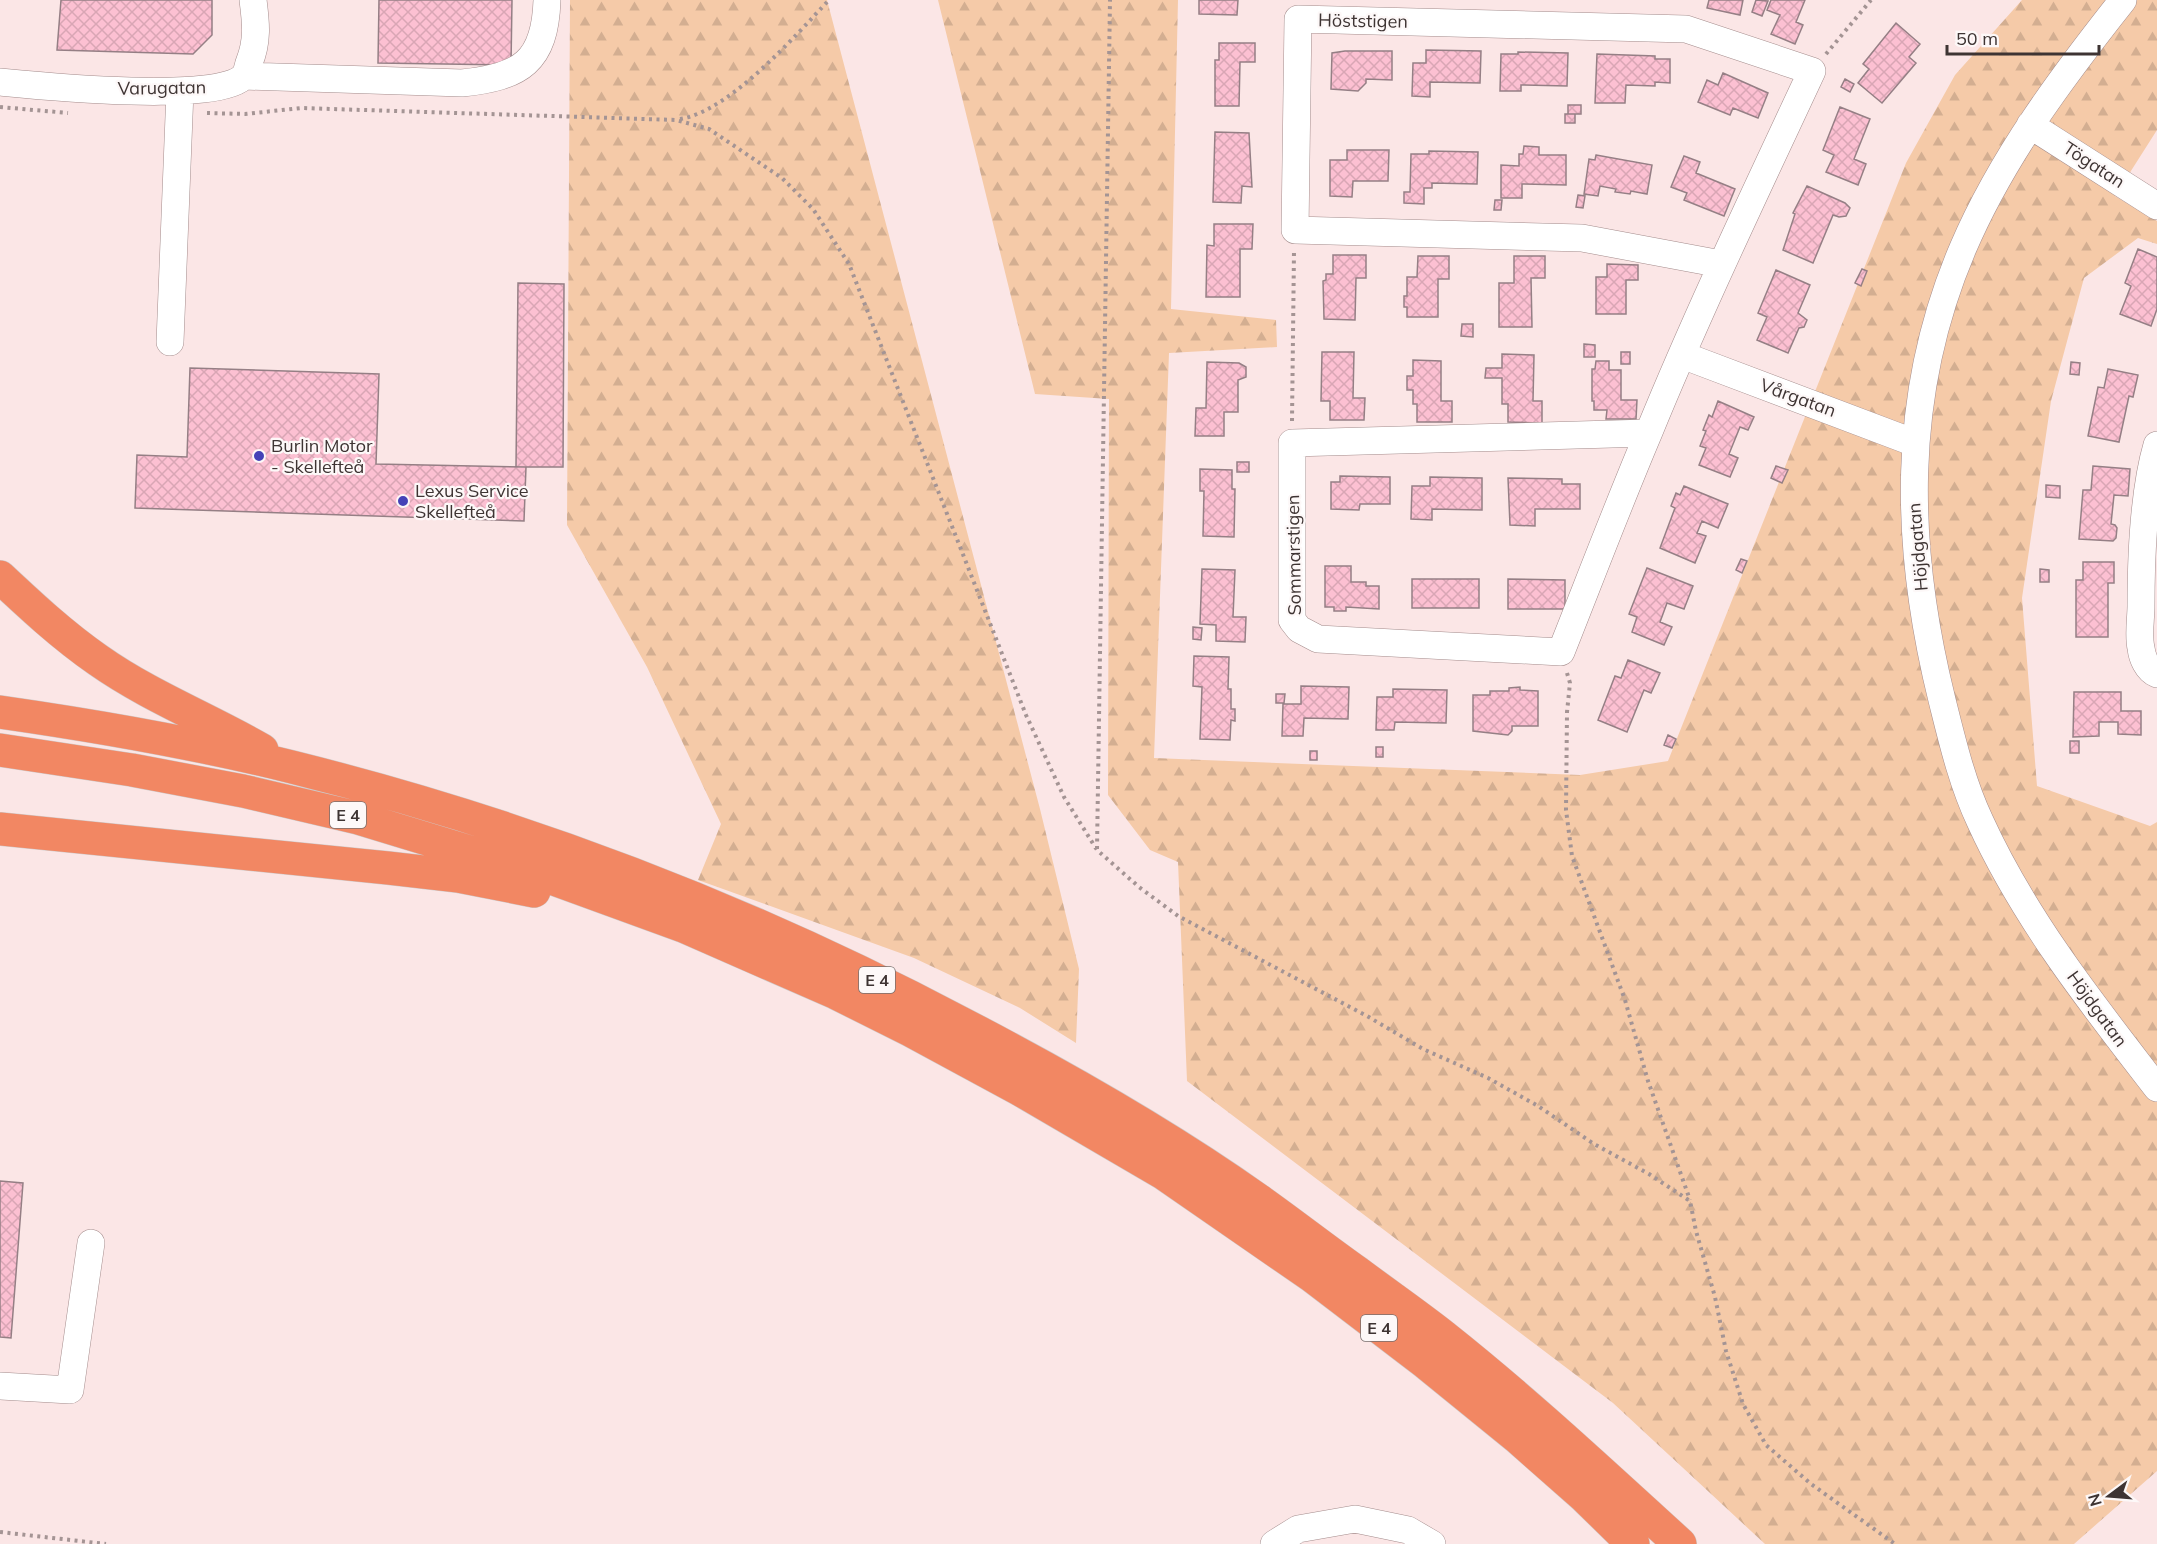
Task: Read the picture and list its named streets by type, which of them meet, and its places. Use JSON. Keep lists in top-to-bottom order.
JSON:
{
  "streets": {
    "highway": ["E 4"],
    "street": [
      "Höststigen",
      "Varugatan",
      "Tögatan",
      "Vårgatan",
      "Höjdgatan",
      "Sommarstigen"
    ]
  },
  "crossings": [
    ["Tögatan", "Höjdgatan"],
    ["Vårgatan", "Höjdgatan"]
  ],
  "places": ["Burlin Motor - Skellefteå", "Lexus Service Skellefteå"],
  "scale_bar": "50 m",
  "north": "left"
}
